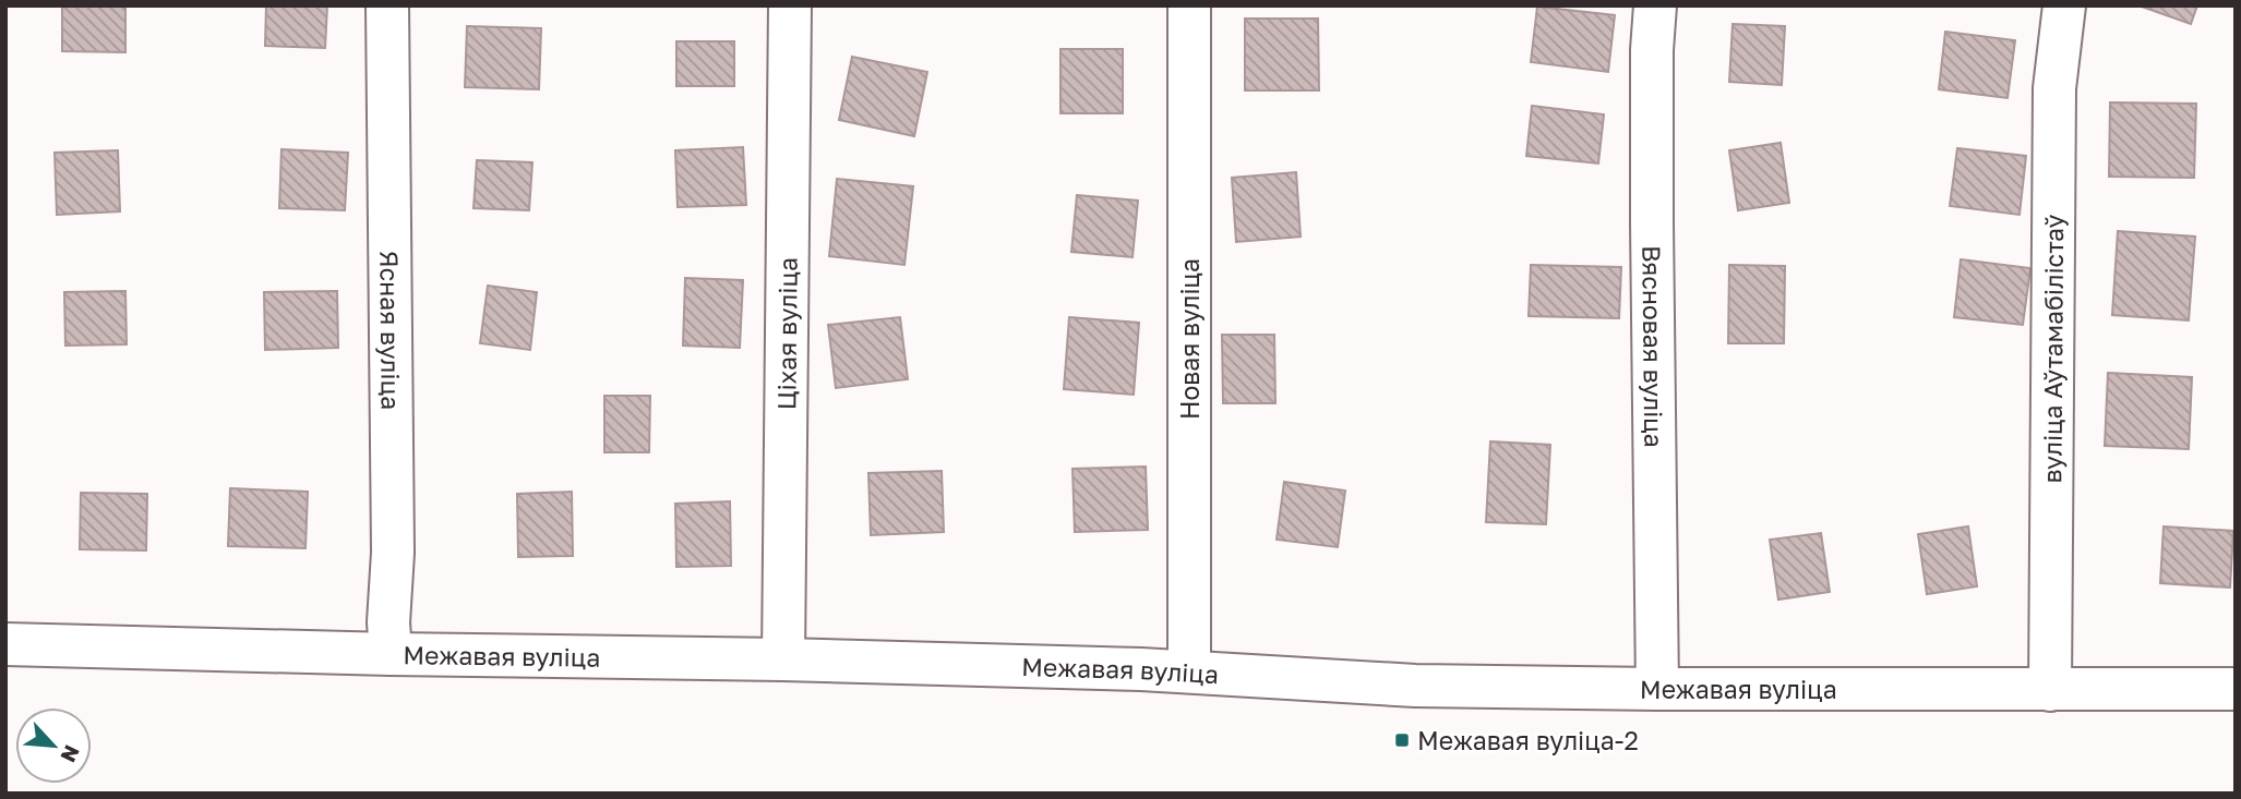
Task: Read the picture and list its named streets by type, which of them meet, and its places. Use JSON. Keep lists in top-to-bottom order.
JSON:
{
  "streets": {
    "street": [
      "Ясная вуліца",
      "Ціхая вуліца",
      "Новая вуліца",
      "Вясновая вуліца",
      "вуліца Аўтамабілістаў",
      "Межавая вуліца"
    ]
  },
  "crossings": [
    ["Ясная вуліца", "Межавая вуліца"],
    ["Ціхая вуліца", "Межавая вуліца"],
    ["Новая вуліца", "Межавая вуліца"],
    ["Вясновая вуліца", "Межавая вуліца"],
    ["вуліца Аўтамабілістаў", "Межавая вуліца"]
  ],
  "places": {
    "transit": ["Межавая вуліца-2"]
  },
  "north": "bottom right"
}
